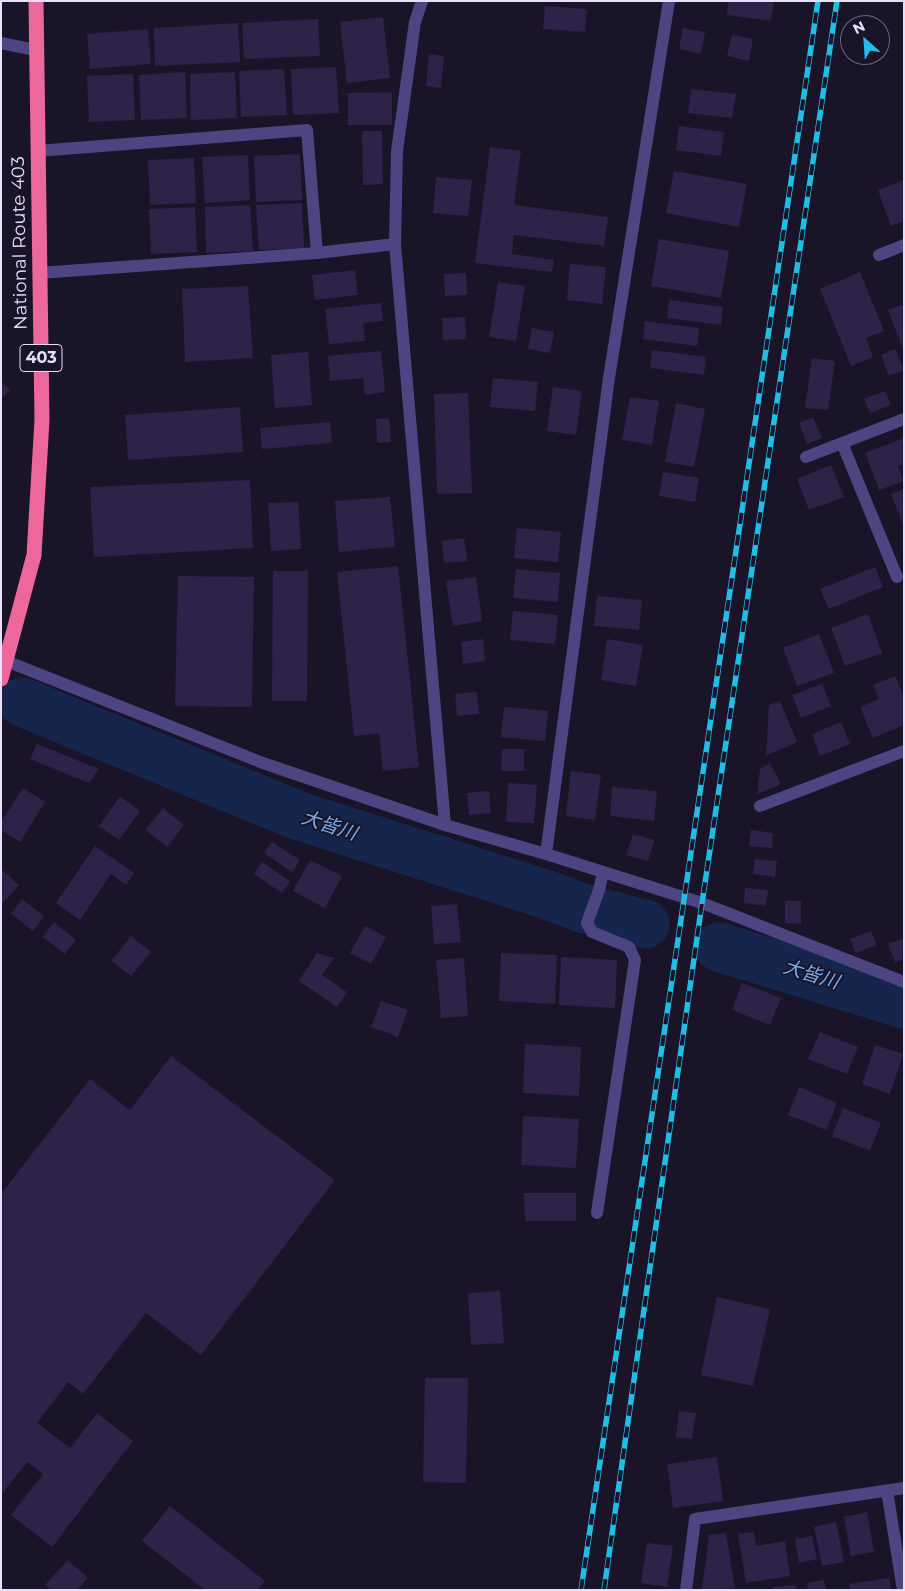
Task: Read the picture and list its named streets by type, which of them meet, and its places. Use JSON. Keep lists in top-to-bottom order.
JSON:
{
  "streets": {
    "highway": ["National Route 403", "403"]
  },
  "crossings": [
    ["National Route 403", "403"]
  ],
  "water": ["大皆川"],
  "north": "top left"
}
